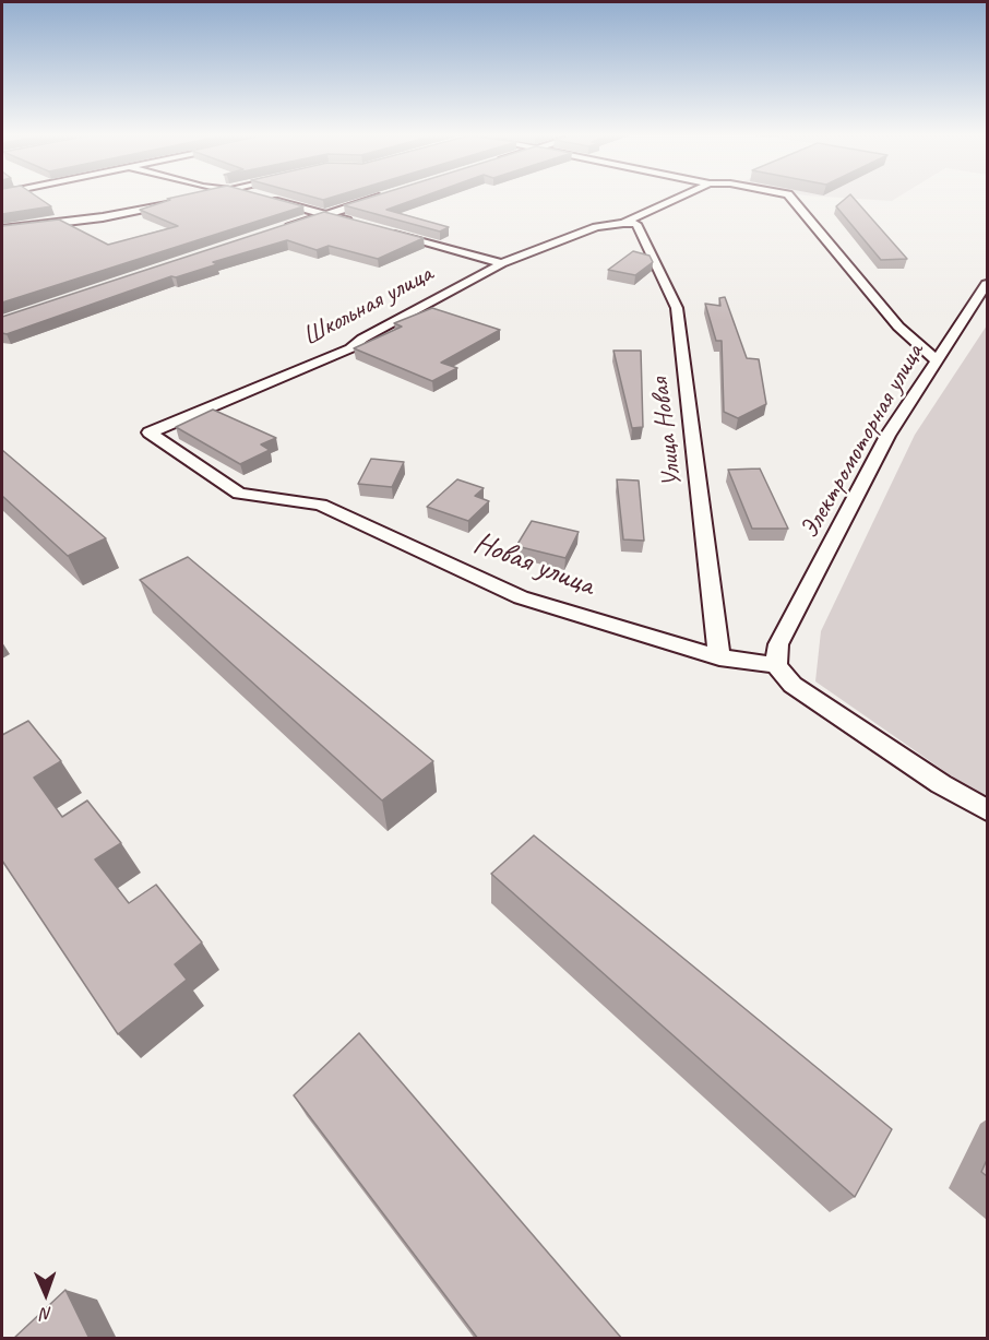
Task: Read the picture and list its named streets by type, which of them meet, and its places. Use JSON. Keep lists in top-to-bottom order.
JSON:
{
  "streets": {
    "street": [
      "Школьная улица",
      "Улица Новая",
      "Электромоторная улица",
      "Новая улица"
    ]
  },
  "crossings": [
    ["Школьная улица", "Улица Новая"],
    ["Школьная улица", "Новая улица"],
    ["Улица Новая", "Новая улица"],
    ["Электромоторная улица", "Новая улица"]
  ],
  "north": "bottom"
}
